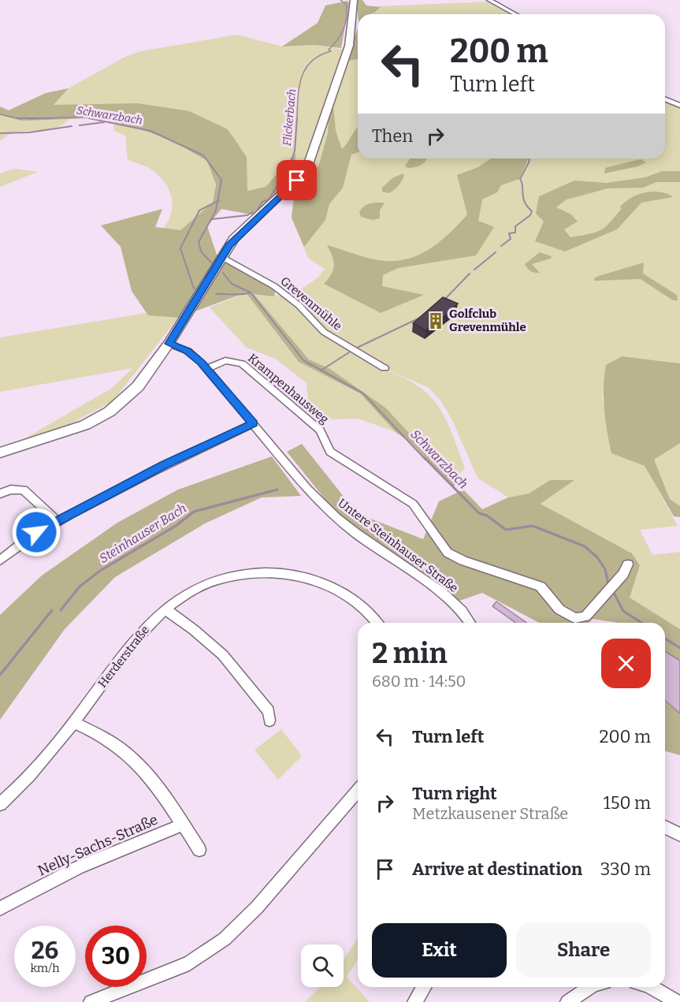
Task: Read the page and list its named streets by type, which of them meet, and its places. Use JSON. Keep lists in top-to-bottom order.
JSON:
{
  "streets": {
    "street": [
      "Grevenmühle",
      "Krampenhausweg",
      "Untere Steinhauser Straße",
      "Herderstraße",
      "Nelly-Sachs-Straße"
    ]
  },
  "crossings": [
    ["Krampenhausweg", "Untere Steinhauser Straße"],
    ["Herderstraße", "Nelly-Sachs-Straße"]
  ],
  "water": ["Schwarzbach", "Flickerbach", "Steinhauser Bach"],
  "places": {
    "building": ["Golfclub Grevenmühle"]
  },
  "page": {
    "turn": ["200 m", "Turn left"],
    "then": "Then",
    "heading": ["2 min", "680 m · 14:50"],
    "list": [
      {
        "name": "Turn left",
        "value": "200 m"
      },
      {
        "name": "Turn right",
        "note": "Metzkausener Straße",
        "value": "150 m"
      },
      {
        "name": "Arrive at destination",
        "value": "330 m"
      }
    ],
    "buttons": ["Exit", "Share"],
    "speed": "26 km/h",
    "limit": "30"
  }
}
